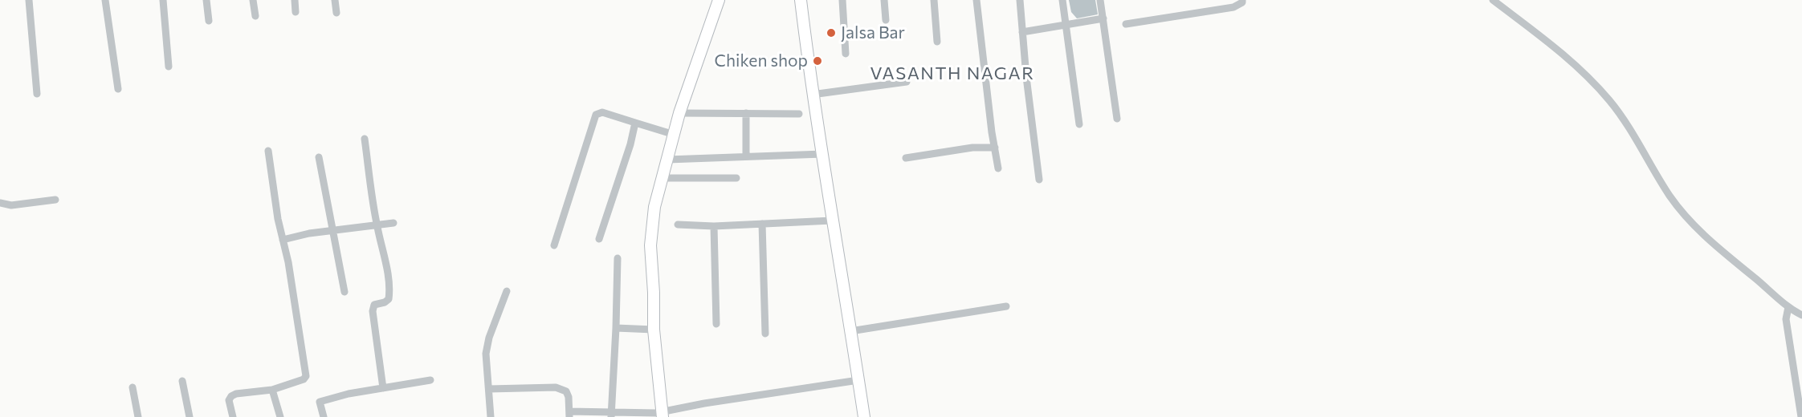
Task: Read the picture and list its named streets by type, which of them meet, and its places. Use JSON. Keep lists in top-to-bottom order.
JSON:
{
  "districts": ["VASANTH NAGAR"],
  "places": ["Jalsa Bar", "Chiken shop"]
}
